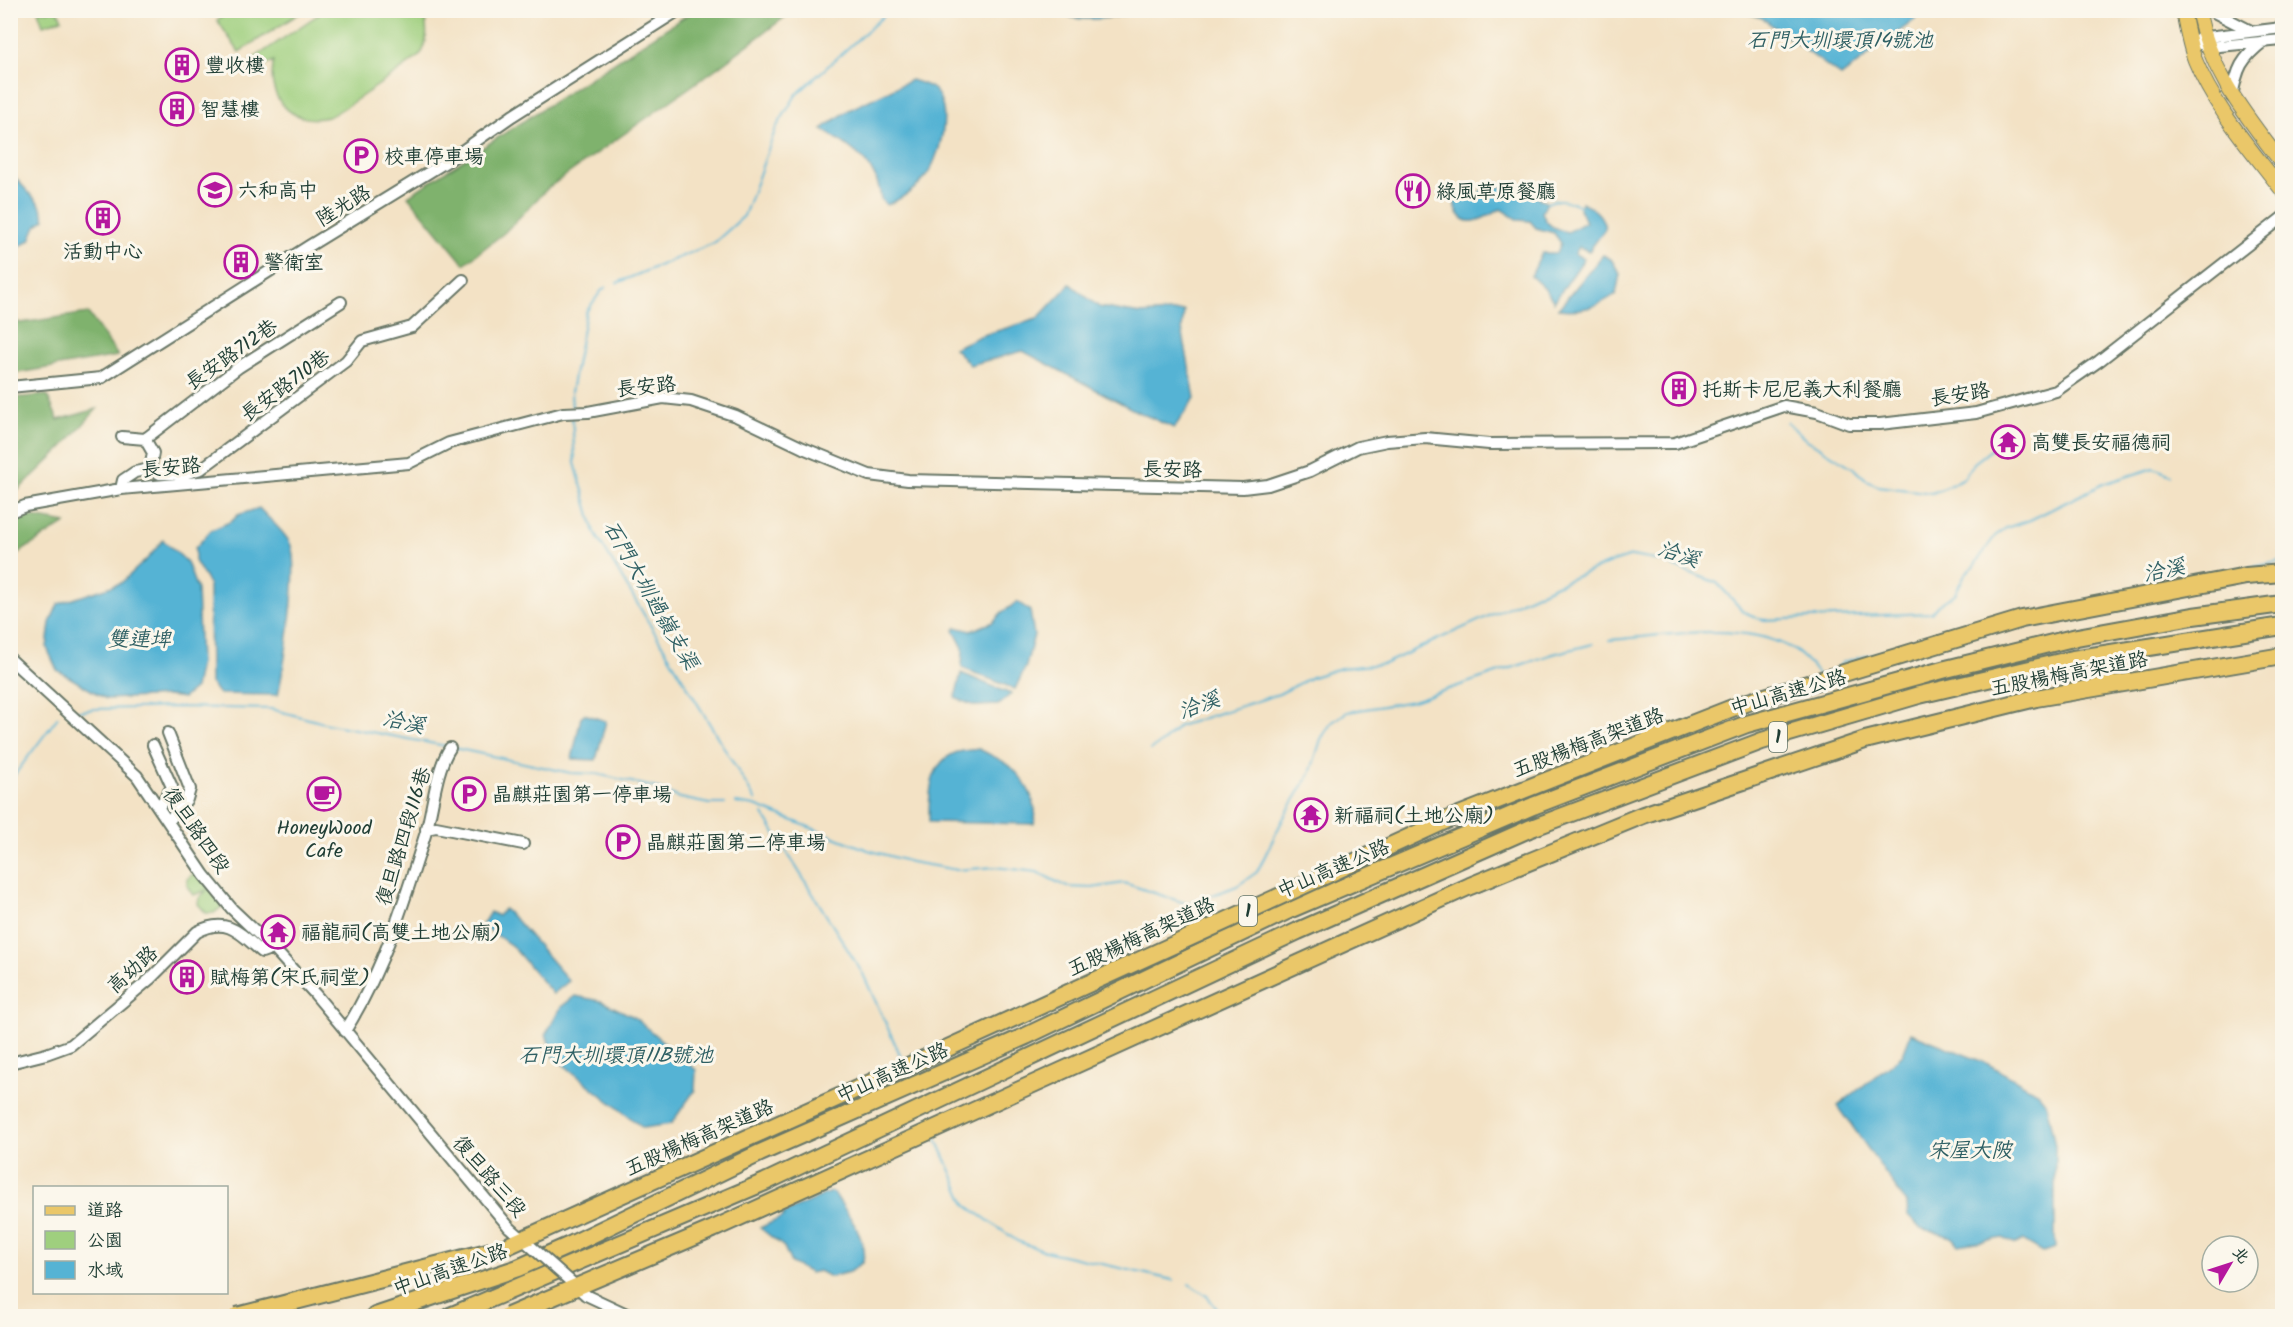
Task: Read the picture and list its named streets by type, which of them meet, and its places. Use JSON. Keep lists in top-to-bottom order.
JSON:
{
  "streets": {
    "highway": ["五股楊梅高架道路", "中山高速公路", "1"],
    "street": [
      "陸光路",
      "長安路712巷",
      "長安路710巷",
      "長安路",
      "復旦路四段",
      "復旦路四段116巷",
      "高幼路",
      "復旦路三段"
    ]
  },
  "crossings": [
    ["復旦路四段", "復旦路四段116巷"],
    ["復旦路四段", "高幼路"],
    ["復旦路四段", "復旦路三段"],
    ["復旦路四段116巷", "復旦路三段"]
  ],
  "water": [
    "石門大圳環頂14號池",
    "洽溪",
    "石門大圳過嶺支渠",
    "雙連埤",
    "石門大圳環頂11B號池",
    "宋屋大陂"
  ],
  "places": {
    "building": [
      "豐收樓",
      "智慧樓",
      "活動中心",
      "警衛室",
      "托斯卡尼尼義大利餐廳",
      "賦梅第(宋氏祠堂)"
    ],
    "parking": ["校車停車場", "晶麒莊園第一停車場", "晶麒莊園第二停車場"],
    "school or university": ["六和高中"],
    "restaurant": ["綠風草原餐廳"],
    "temple": ["高雙長安福德祠", "新福祠(土地公廟)", "福龍祠(高雙土地公廟)"],
    "cafe": ["HoneyWood Cafe"]
  },
  "legend": ["道路", "公園", "水域"],
  "north": "top right"
}
